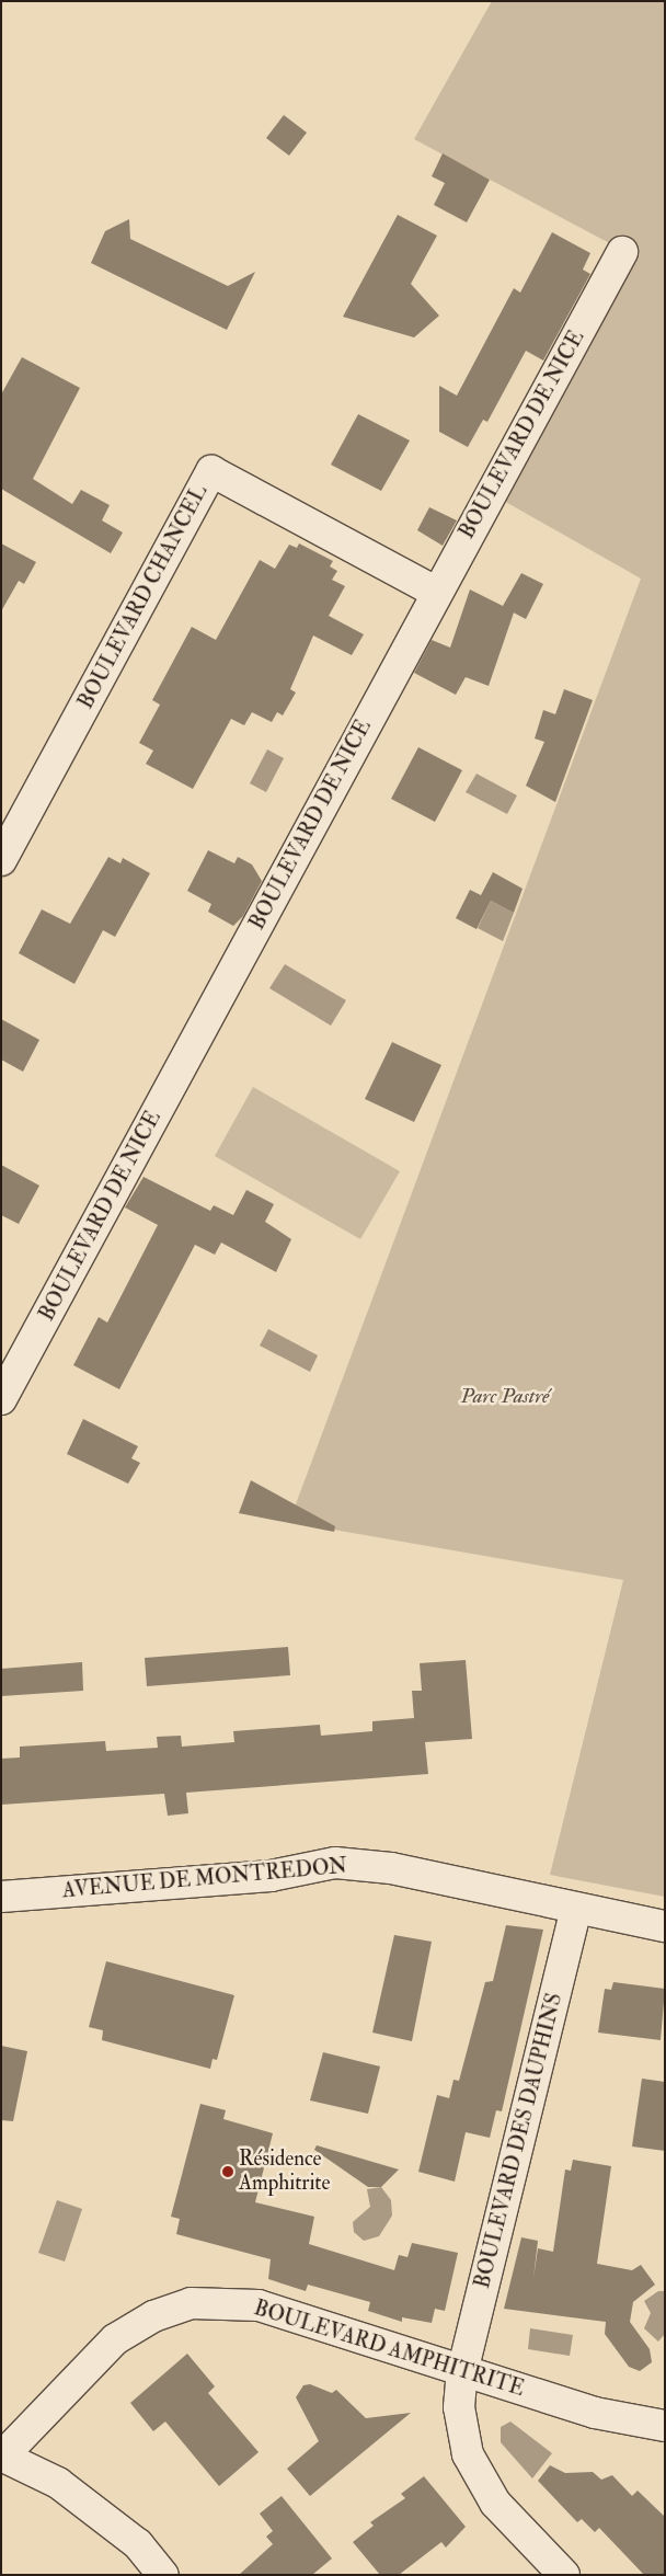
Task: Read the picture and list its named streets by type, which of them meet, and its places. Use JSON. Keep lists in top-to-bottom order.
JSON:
{
  "streets": {
    "street": [
      "BOULEVARD DE NICE",
      "BOULEVARD CHANCEL",
      "AVENUE DE MONTREDON",
      "BOULEVARD DES DAUPHINS",
      "BOULEVARD AMPHITRITE"
    ]
  },
  "crossings": [
    ["BOULEVARD DE NICE", "BOULEVARD CHANCEL"],
    ["AVENUE DE MONTREDON", "BOULEVARD DES DAUPHINS"],
    ["BOULEVARD DES DAUPHINS", "BOULEVARD AMPHITRITE"]
  ],
  "parks": ["Parc Pastré"],
  "places": ["Résidence Amphitrite"]
}
